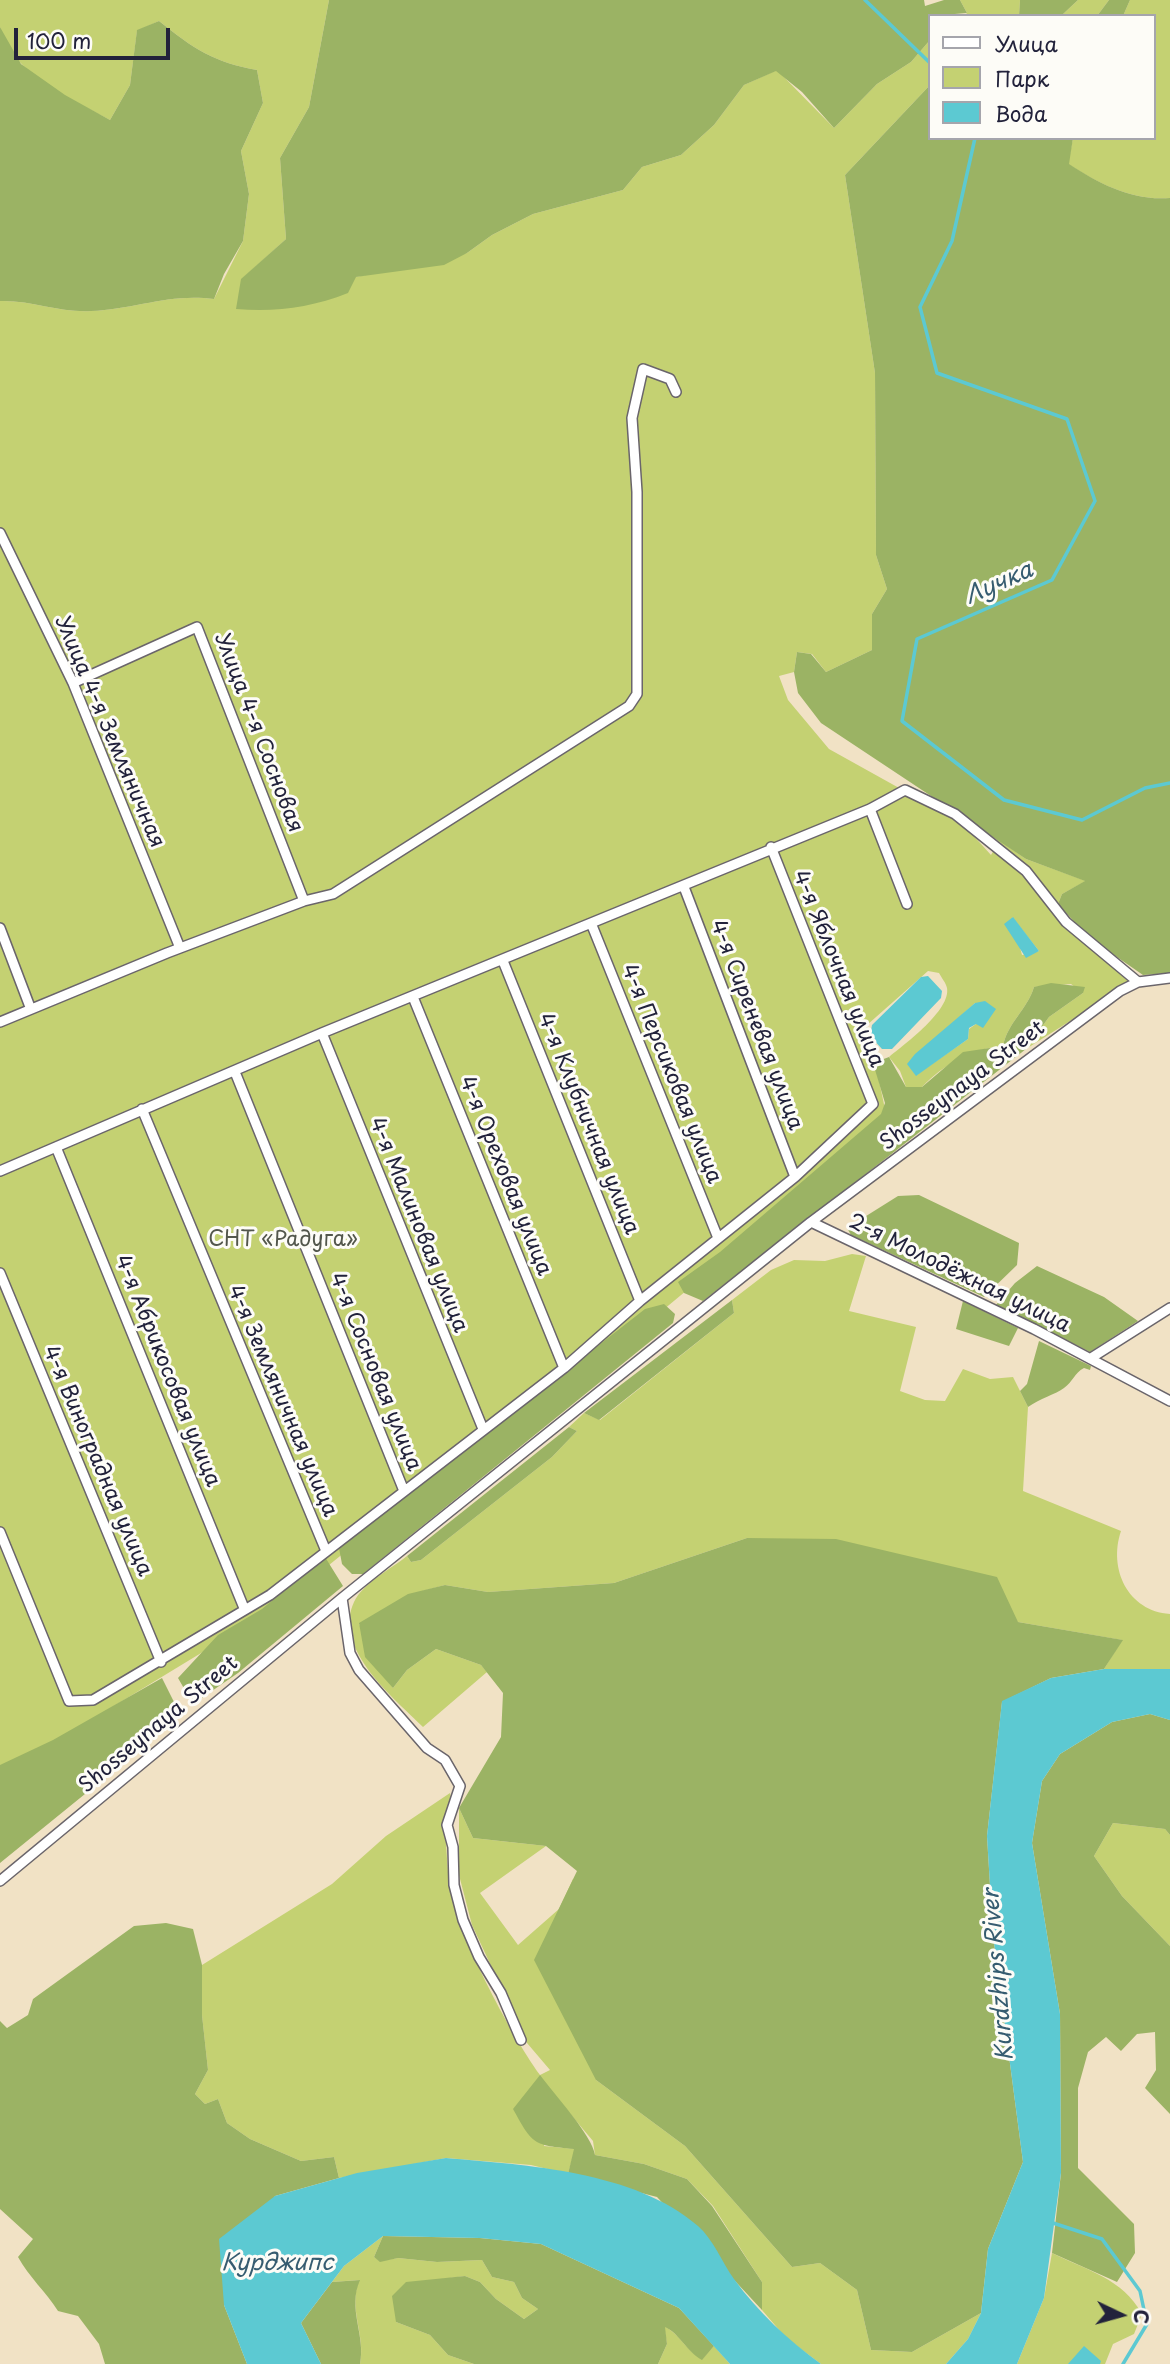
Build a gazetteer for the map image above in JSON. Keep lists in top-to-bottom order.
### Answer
{
  "streets": {
    "street": [
      "Улица 4-я Земляничная",
      "Улица 4-я Сосновая",
      "4-я Яблочная улица",
      "4-я Сиреневая улица",
      "4-я Персиковая улица",
      "Shosseynaya Street",
      "4-я Клубничная улица",
      "4-я Ореховая улица",
      "4-я Малиновая улица",
      "2-я Молодёжная улица",
      "4-я Абрикосовая улица",
      "4-я Сосновая улица",
      "4-я Земляничная улица",
      "4-я Виноградная улица"
    ]
  },
  "crossings": [
    ["Улица 4-я Земляничная", "Улица 4-я Сосновая"],
    ["4-я Яблочная улица", "4-я Сиреневая улица"],
    ["Shosseynaya Street", "2-я Молодёжная улица"]
  ],
  "water": ["Лучка", "Kurdzhips River", "Курджипс"],
  "parks": ["СНТ «Радуга»"],
  "legend": ["Улица", "Парк", "Вода"],
  "scale_bar": "100 m",
  "north": "right"
}
